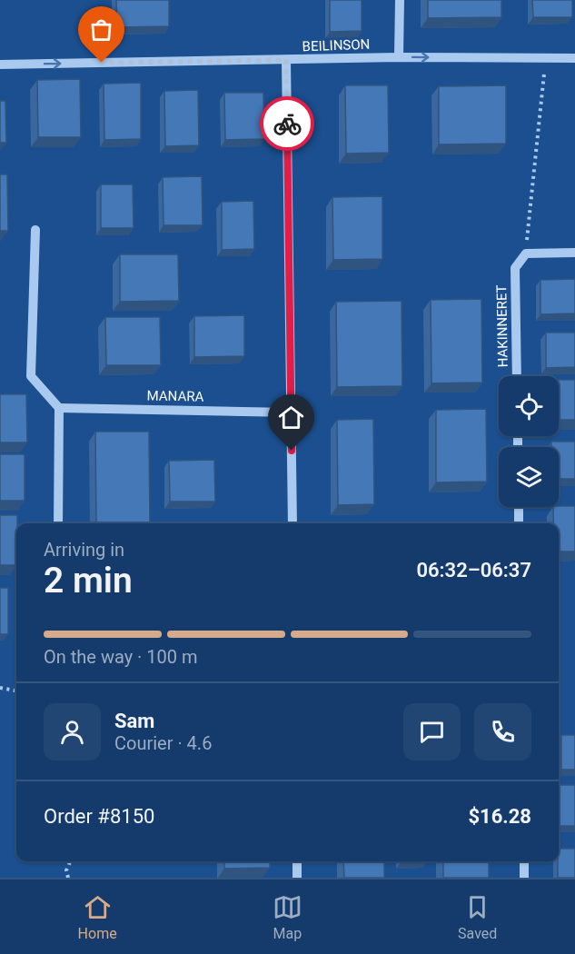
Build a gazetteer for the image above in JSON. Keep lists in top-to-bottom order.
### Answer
{
  "streets": {
    "street": ["BEILINSON", "HAKINNERET", "MANARA"]
  },
  "one_way": ["BEILINSON"],
  "page": {
    "heading": ["2 min", "Arriving in", "06:32–06:37"],
    "panel": [
      "Sam",
      "Courier · 4.6",
      "Order #8150",
      "$16.28"
    ],
    "bar": "On the way · 100 m",
    "tabs": ["Home", "Map", "Saved"]
  }
}
